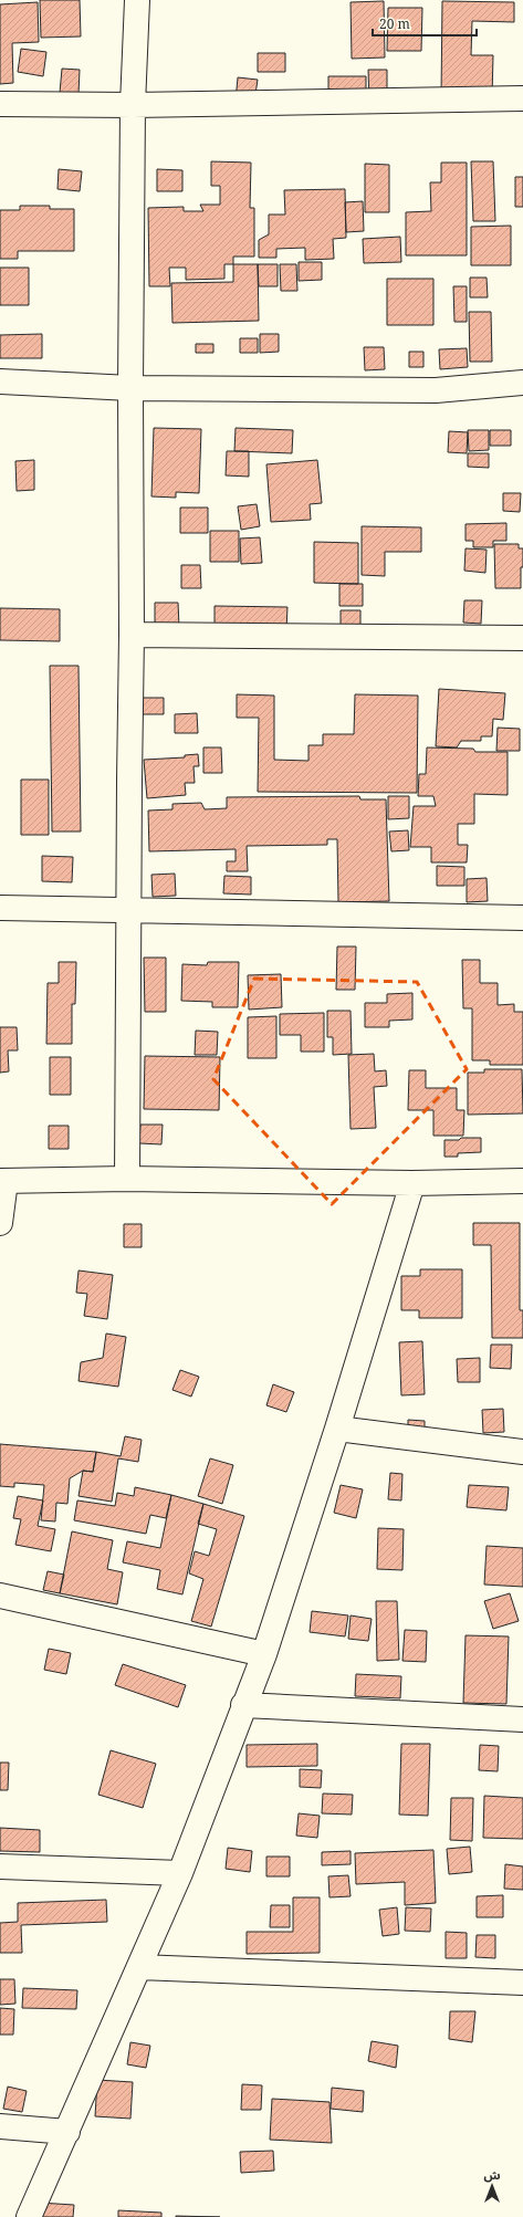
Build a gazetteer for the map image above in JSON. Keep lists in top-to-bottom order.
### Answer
{
  "scale_bar": "20 m",
  "north": "top"
}
